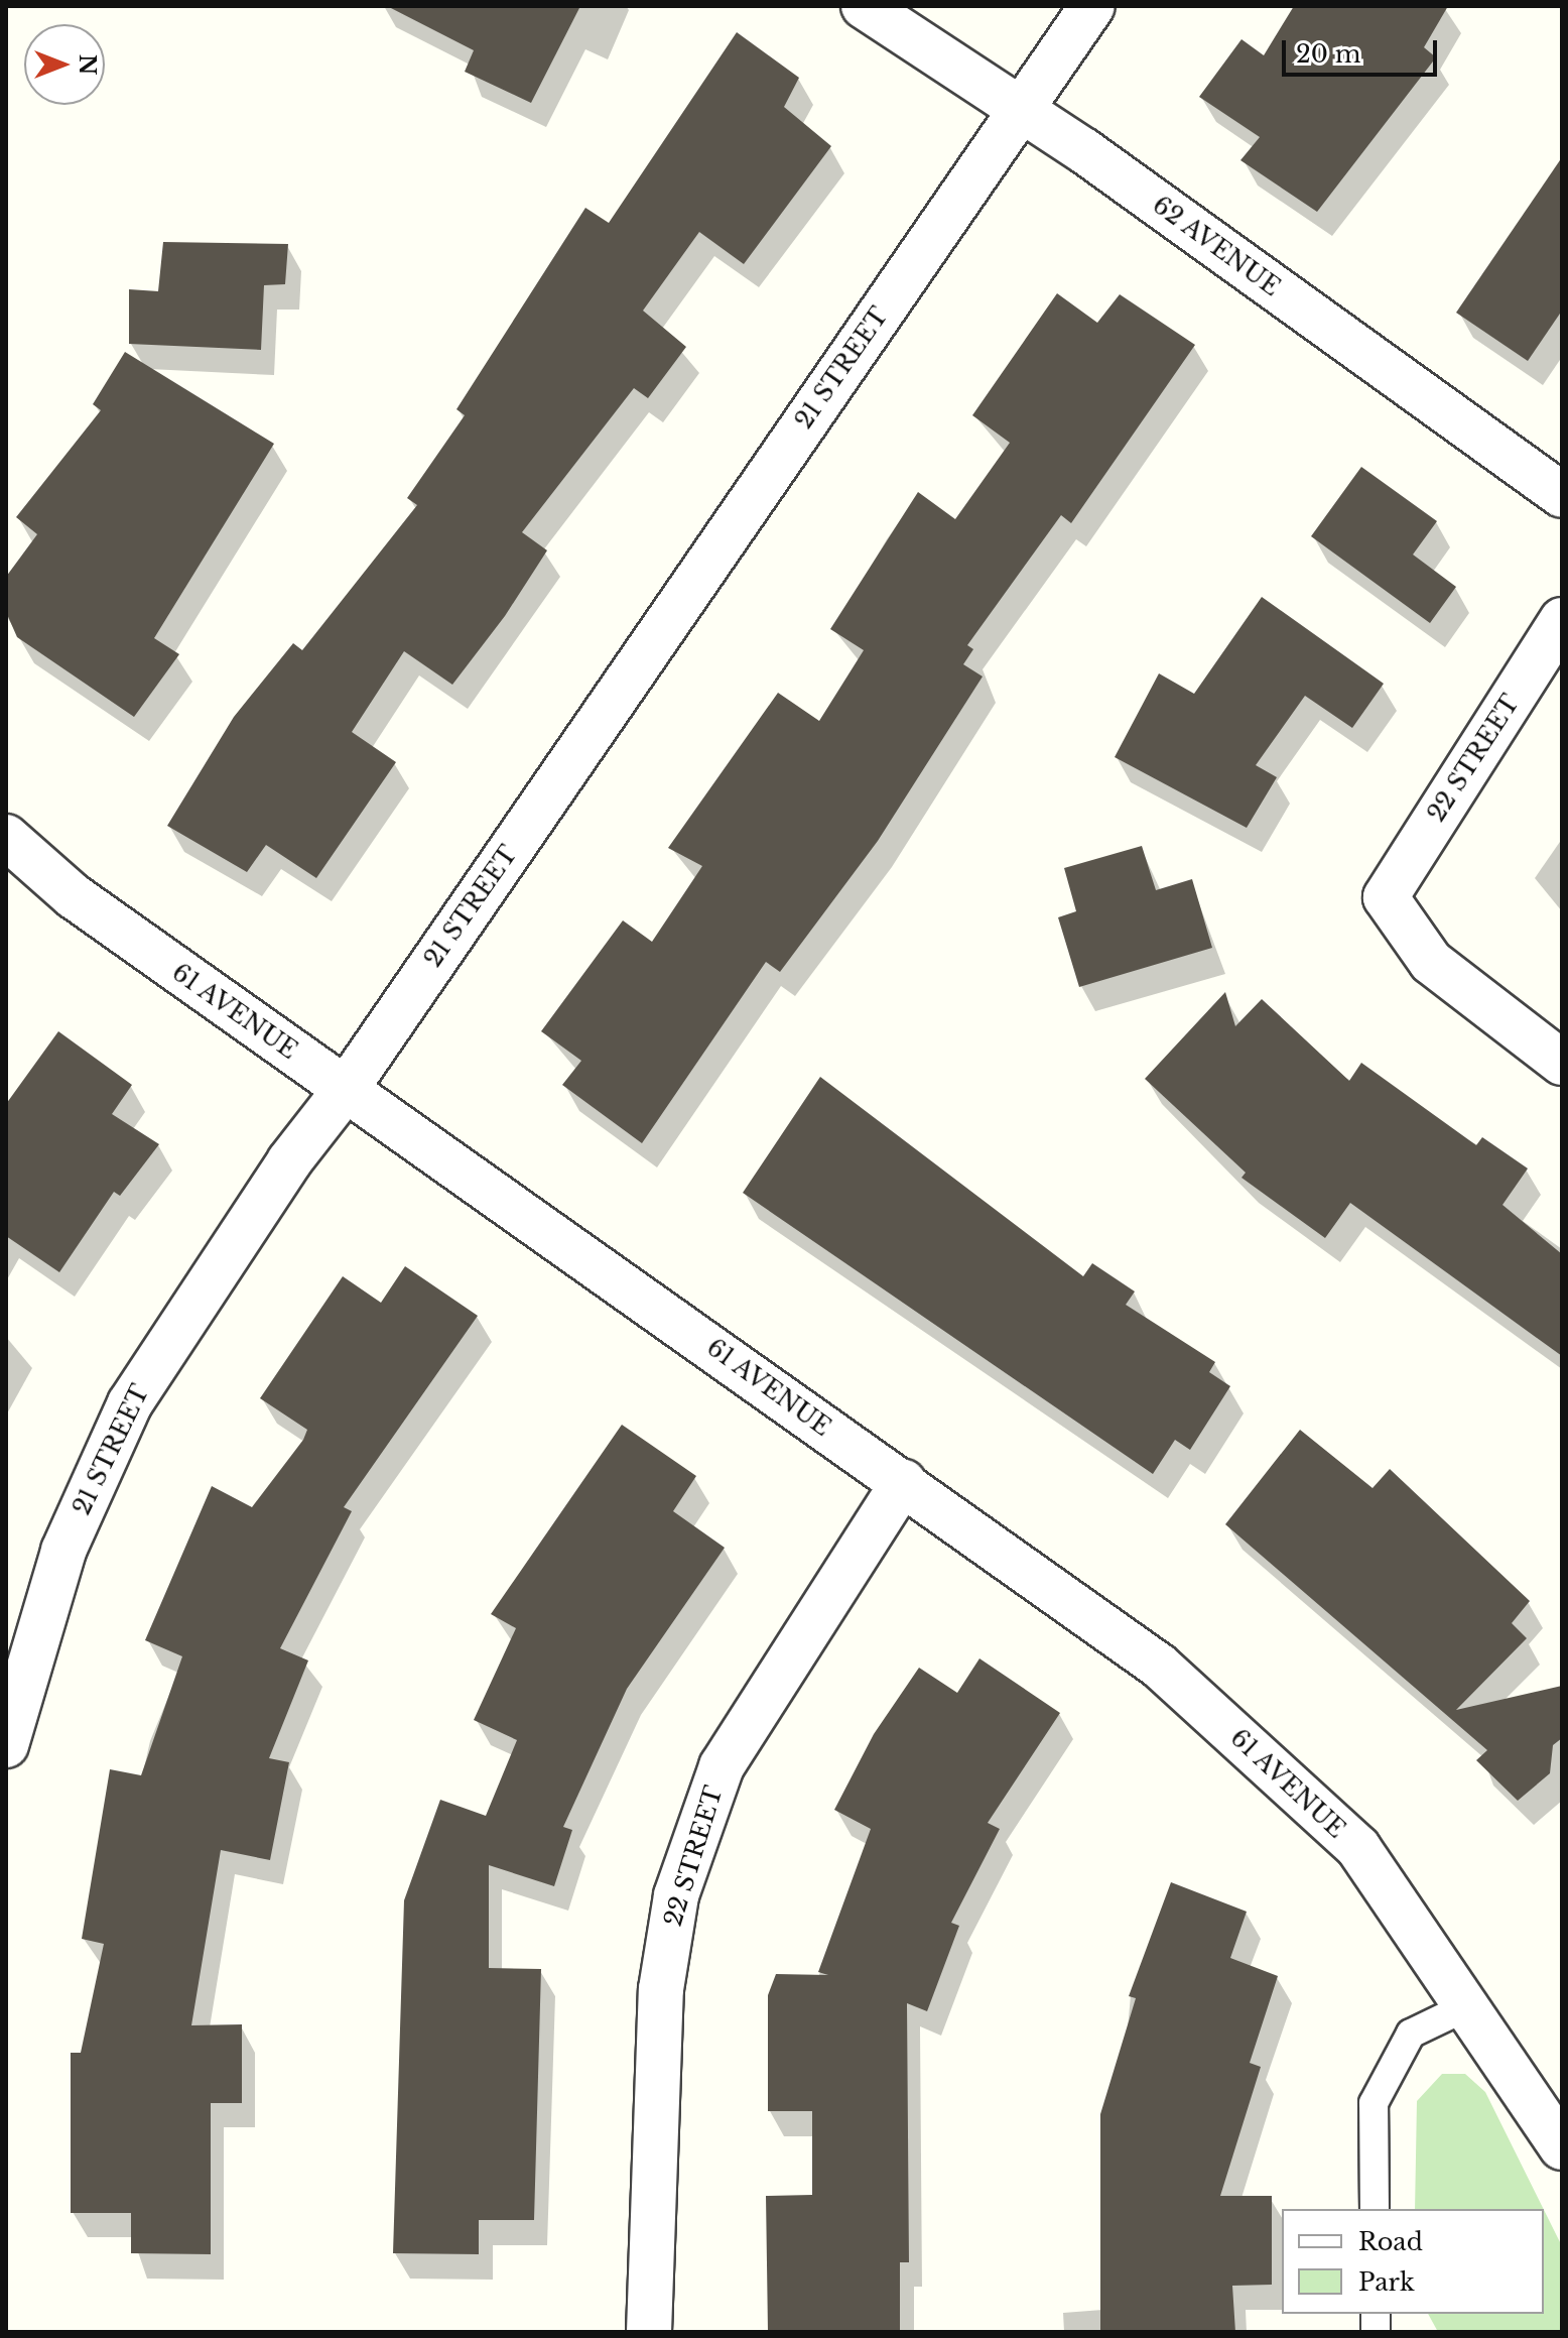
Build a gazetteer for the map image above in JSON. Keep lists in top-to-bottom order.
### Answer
{
  "streets": {
    "street": [
      "62 AVENUE",
      "21 STREET",
      "22 STREET",
      "61 AVENUE"
    ]
  },
  "crossings": [
    ["62 AVENUE", "21 STREET"],
    ["21 STREET", "61 AVENUE"],
    ["22 STREET", "61 AVENUE"]
  ],
  "legend": ["Road", "Park"],
  "scale_bar": "20 m",
  "north": "right"
}
